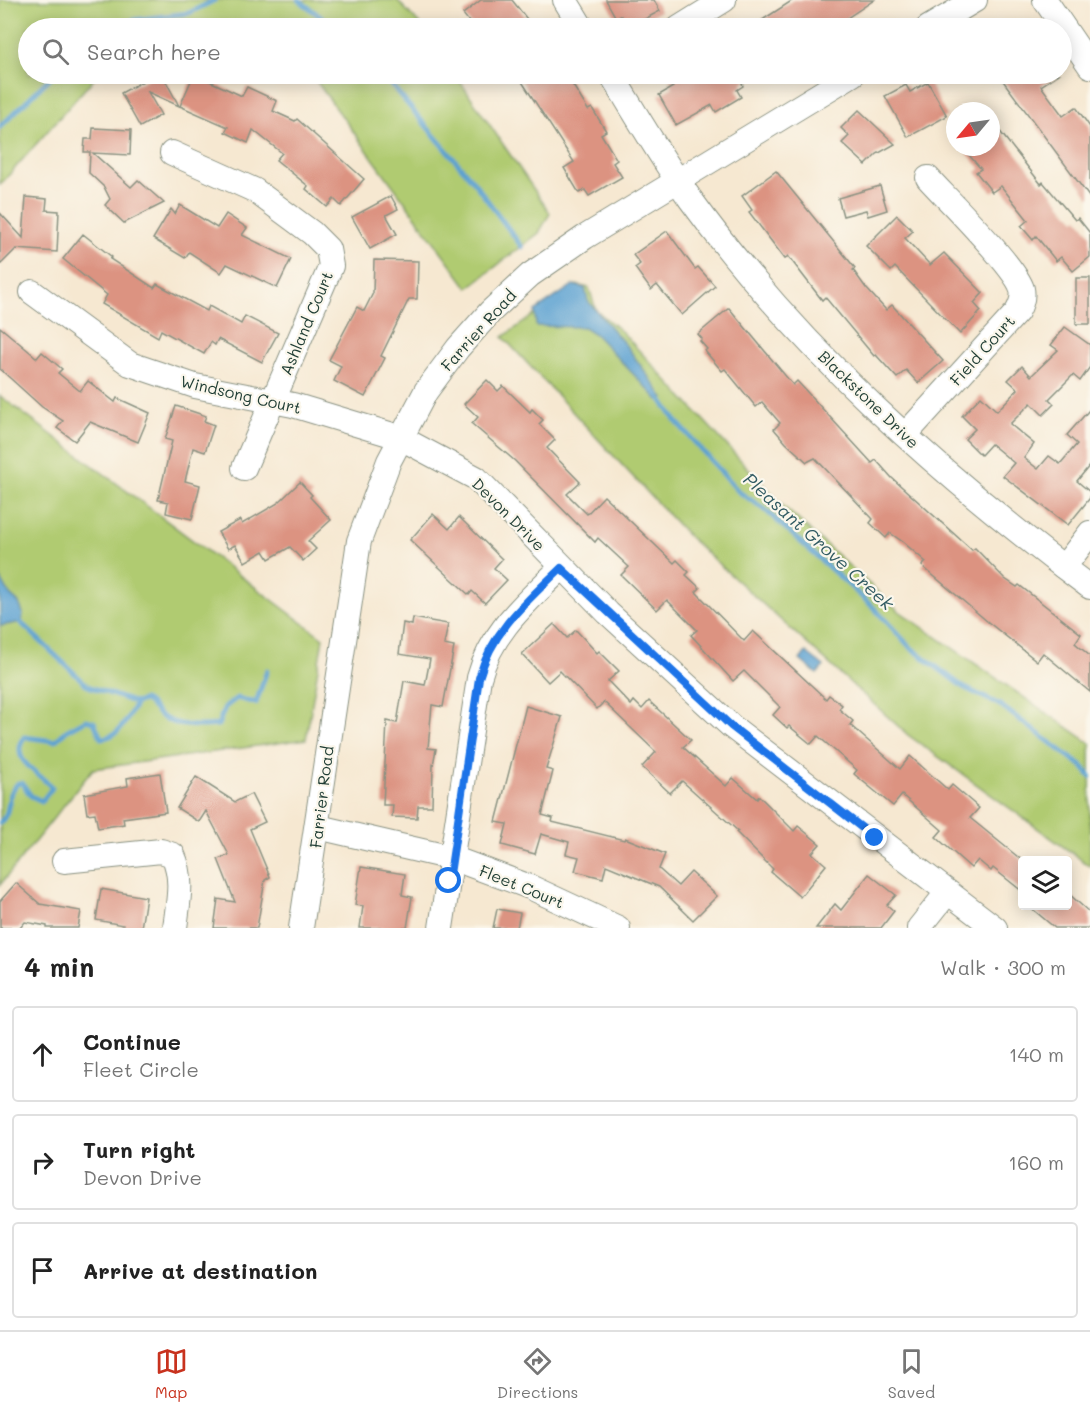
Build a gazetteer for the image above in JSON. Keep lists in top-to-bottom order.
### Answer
{
  "streets": {
    "street": [
      "Ashland Court",
      "Farrier Road",
      "Field Court",
      "Windsong Court",
      "Blackstone Drive",
      "Devon Drive",
      "Fleet Court"
    ]
  },
  "crossings": [
    ["Ashland Court", "Windsong Court"],
    ["Farrier Road", "Windsong Court"],
    ["Farrier Road", "Blackstone Drive"],
    ["Farrier Road", "Devon Drive"],
    ["Farrier Road", "Fleet Court"],
    ["Field Court", "Blackstone Drive"],
    ["Windsong Court", "Devon Drive"]
  ],
  "water": ["Pleasant Grove Creek"],
  "north": "bottom left",
  "page": {
    "search": "Search here",
    "heading": ["4 min", "Walk · 300 m"],
    "list": [
      ["Continue", "Fleet Circle", "140 m"],
      ["Turn right", "Devon Drive", "160 m"],
      "Arrive at destination"
    ],
    "nav": ["Map", "Directions", "Saved"]
  }
}
